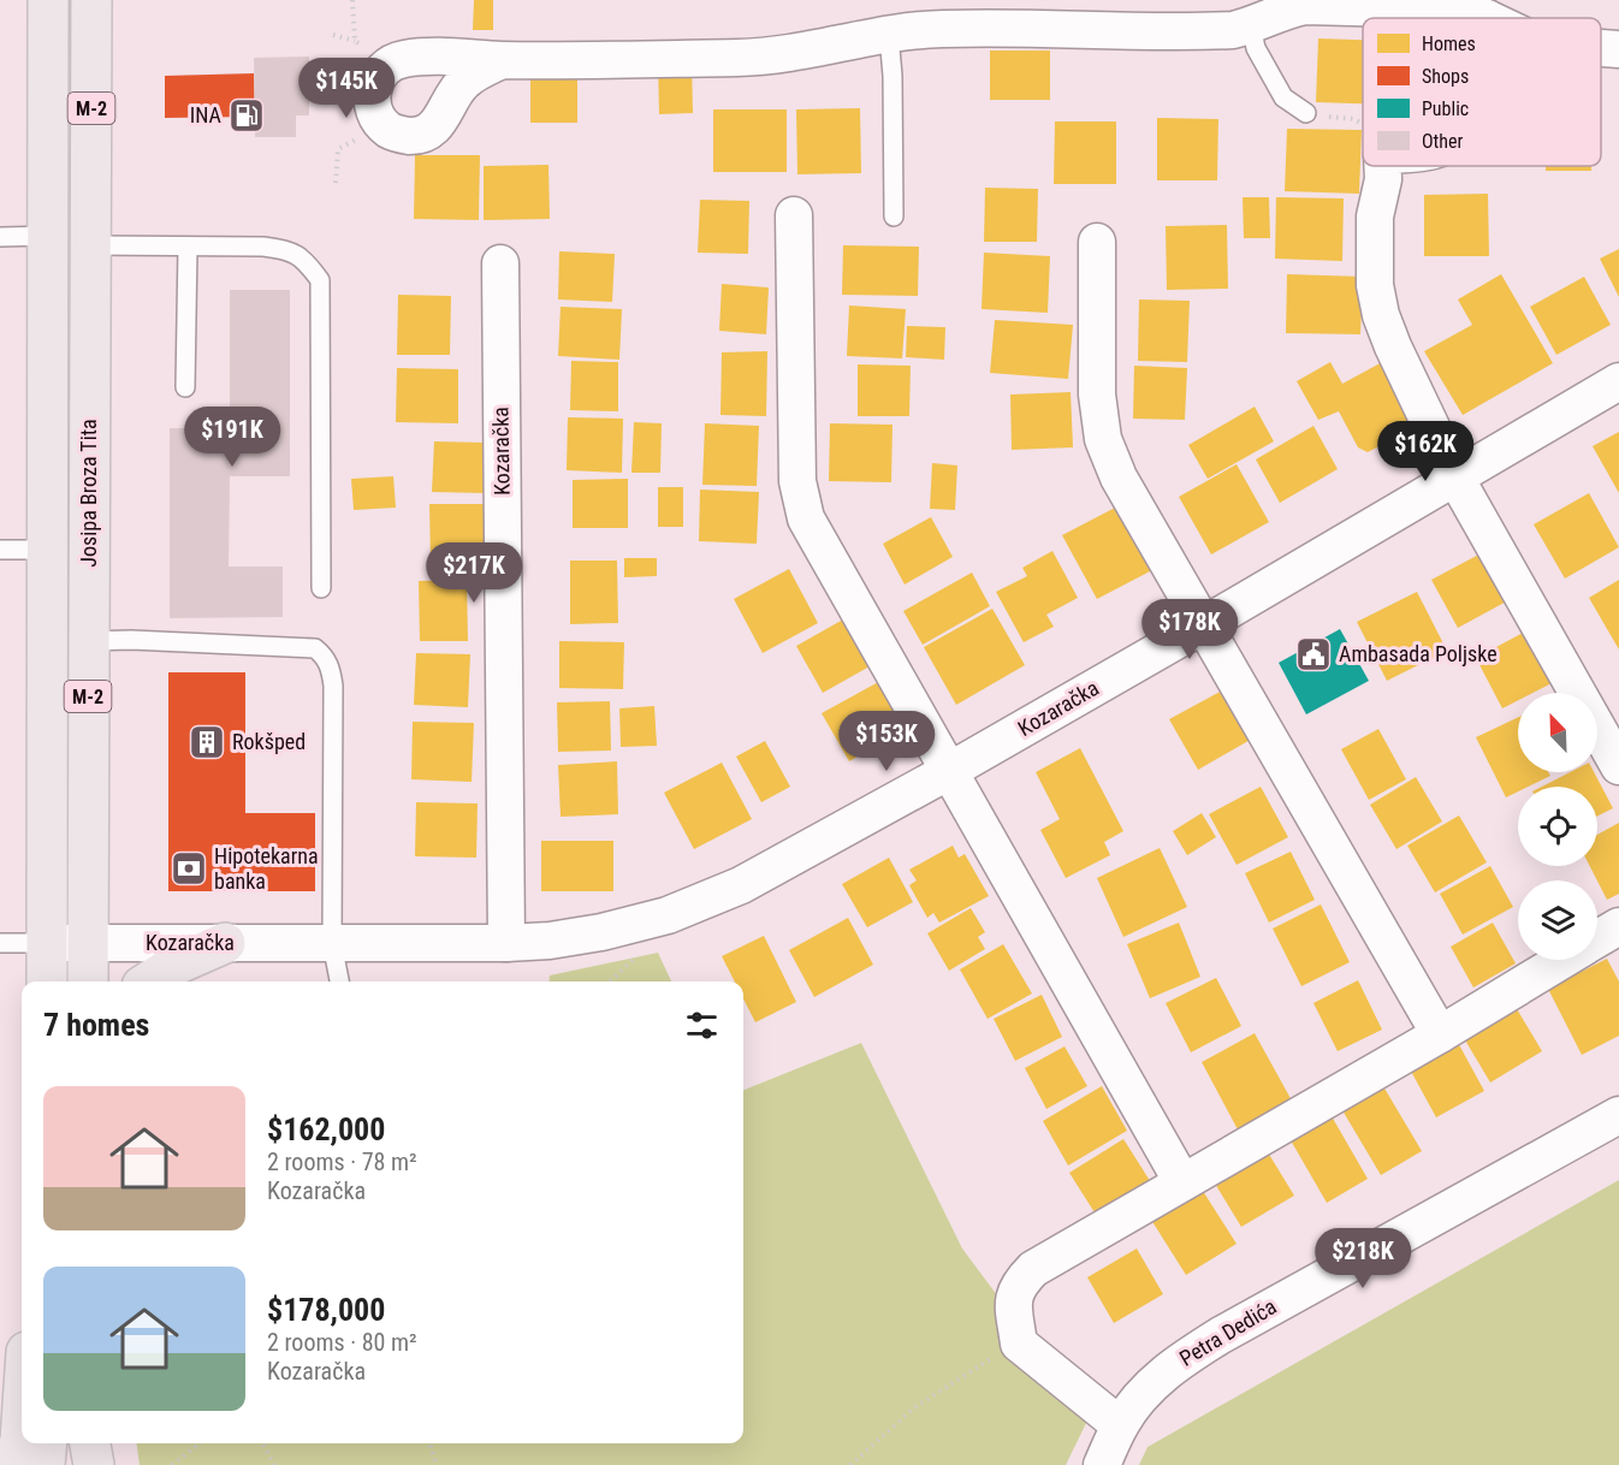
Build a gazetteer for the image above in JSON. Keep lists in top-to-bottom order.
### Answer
{
  "streets": {
    "main road": ["M-2", "Josipa Broza Tita"],
    "street": ["Kozaračka", "Petra Dedića"]
  },
  "crossings": [
    ["Kozaračka", "Josipa Broza Tita"]
  ],
  "places": {
    "fuel station": ["INA"],
    "public building": ["Ambasada Poljske"],
    "building": ["Rokšped"],
    "bank": ["Hipotekarna banka"]
  },
  "legend": [
    "Homes",
    "Shops",
    "Public",
    "Other"
  ],
  "north": "top left",
  "page": {
    "price": [
      "$145K",
      "$191K",
      "$162K",
      "$217K",
      "$178K",
      "$153K",
      "$218K"
    ],
    "heading": "7 homes",
    "list": [
      {
        "name": "$162,000",
        "note": "2 rooms · 78 m² · Kozaračka"
      },
      {
        "name": "$178,000",
        "note": "2 rooms · 80 m² · Kozaračka"
      }
    ]
  }
}
